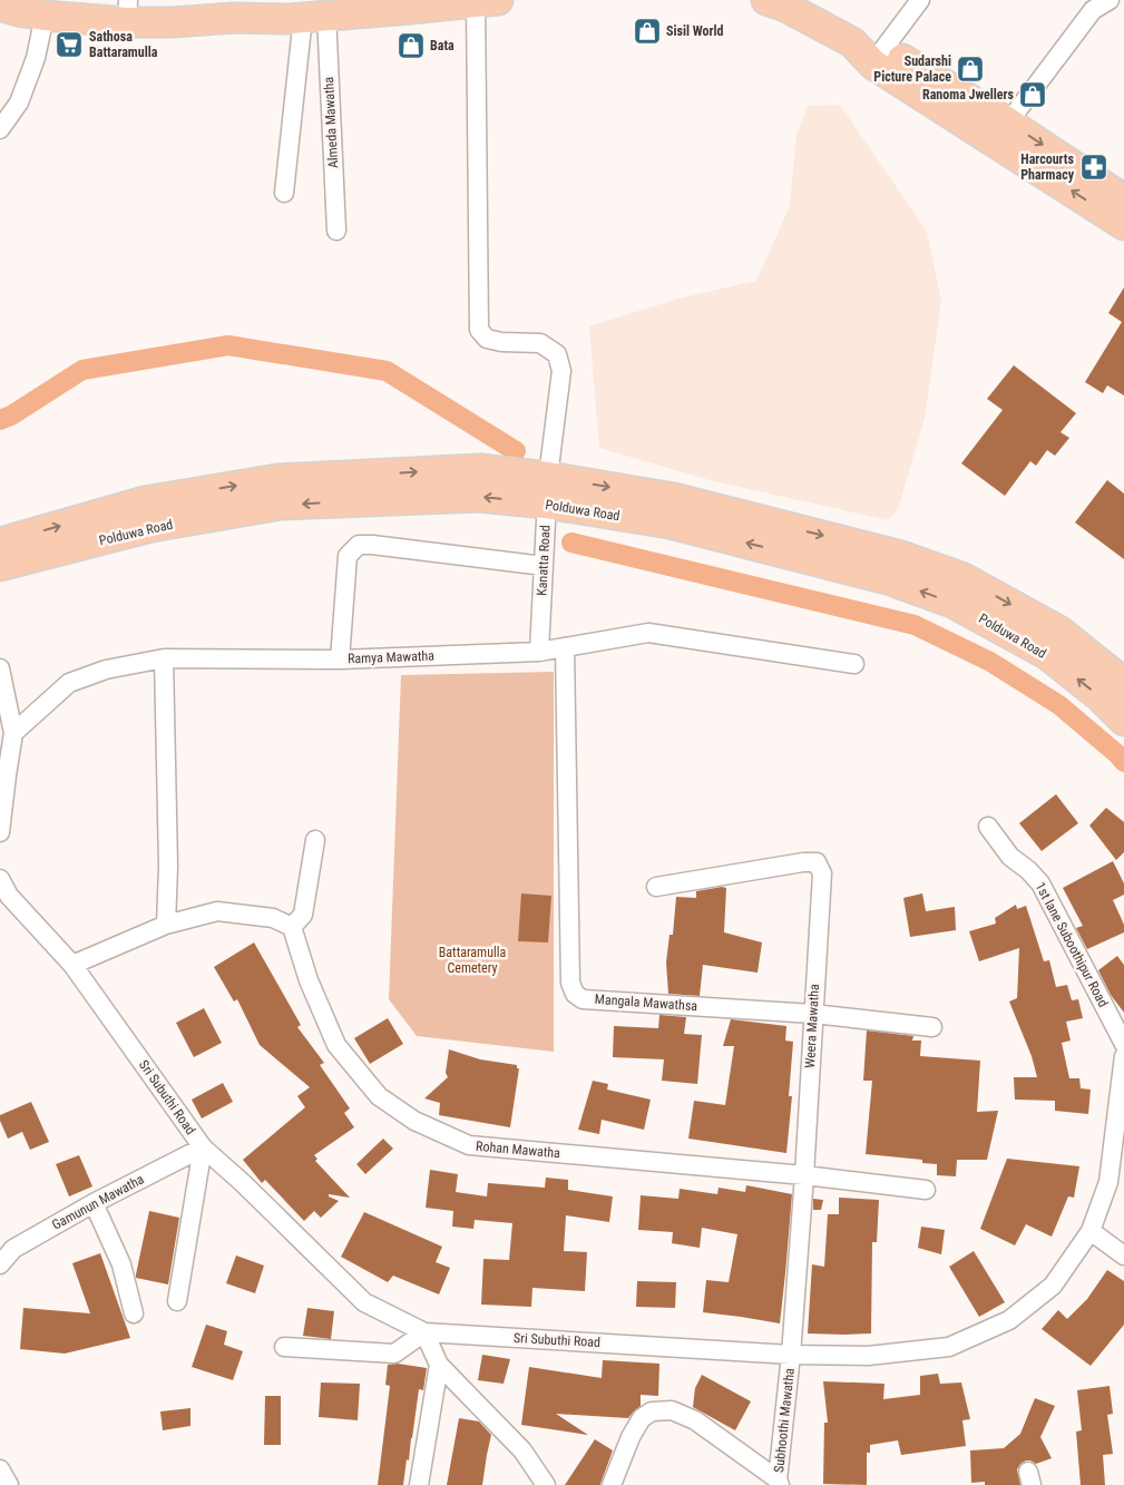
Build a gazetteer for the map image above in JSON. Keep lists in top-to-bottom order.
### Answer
{
  "streets": {
    "main road": ["Polduwa Road"],
    "street": [
      "Almeda Mawatha",
      "Kanatta Road",
      "Ramya Mawatha",
      "1st lane Suboothipur Road",
      "Mangala Mawathsa",
      "Weera Mawatha",
      "Sri Subuthi Road",
      "Rohan Mawatha",
      "Gamunun Mawatha",
      "Subhoothi Mawatha"
    ]
  },
  "crossings": [
    ["Polduwa Road", "Kanatta Road"],
    ["Kanatta Road", "Ramya Mawatha"],
    ["Ramya Mawatha", "Mangala Mawathsa"],
    ["Mangala Mawathsa", "Weera Mawatha"],
    ["Weera Mawatha", "Sri Subuthi Road"],
    ["Weera Mawatha", "Rohan Mawatha"],
    ["Weera Mawatha", "Subhoothi Mawatha"],
    ["Sri Subuthi Road", "Gamunun Mawatha"],
    ["Sri Subuthi Road", "Subhoothi Mawatha"]
  ],
  "parks": ["Battaramulla Cemetery"],
  "places": {
    "shop": [
      "Sisil World",
      "Bata",
      "Sudarshi Picture Palace",
      "Ranoma Jwellers"
    ],
    "supermarket": ["Sathosa Battaramulla"],
    "pharmacy": ["Harcourts Pharmacy"]
  }
}
